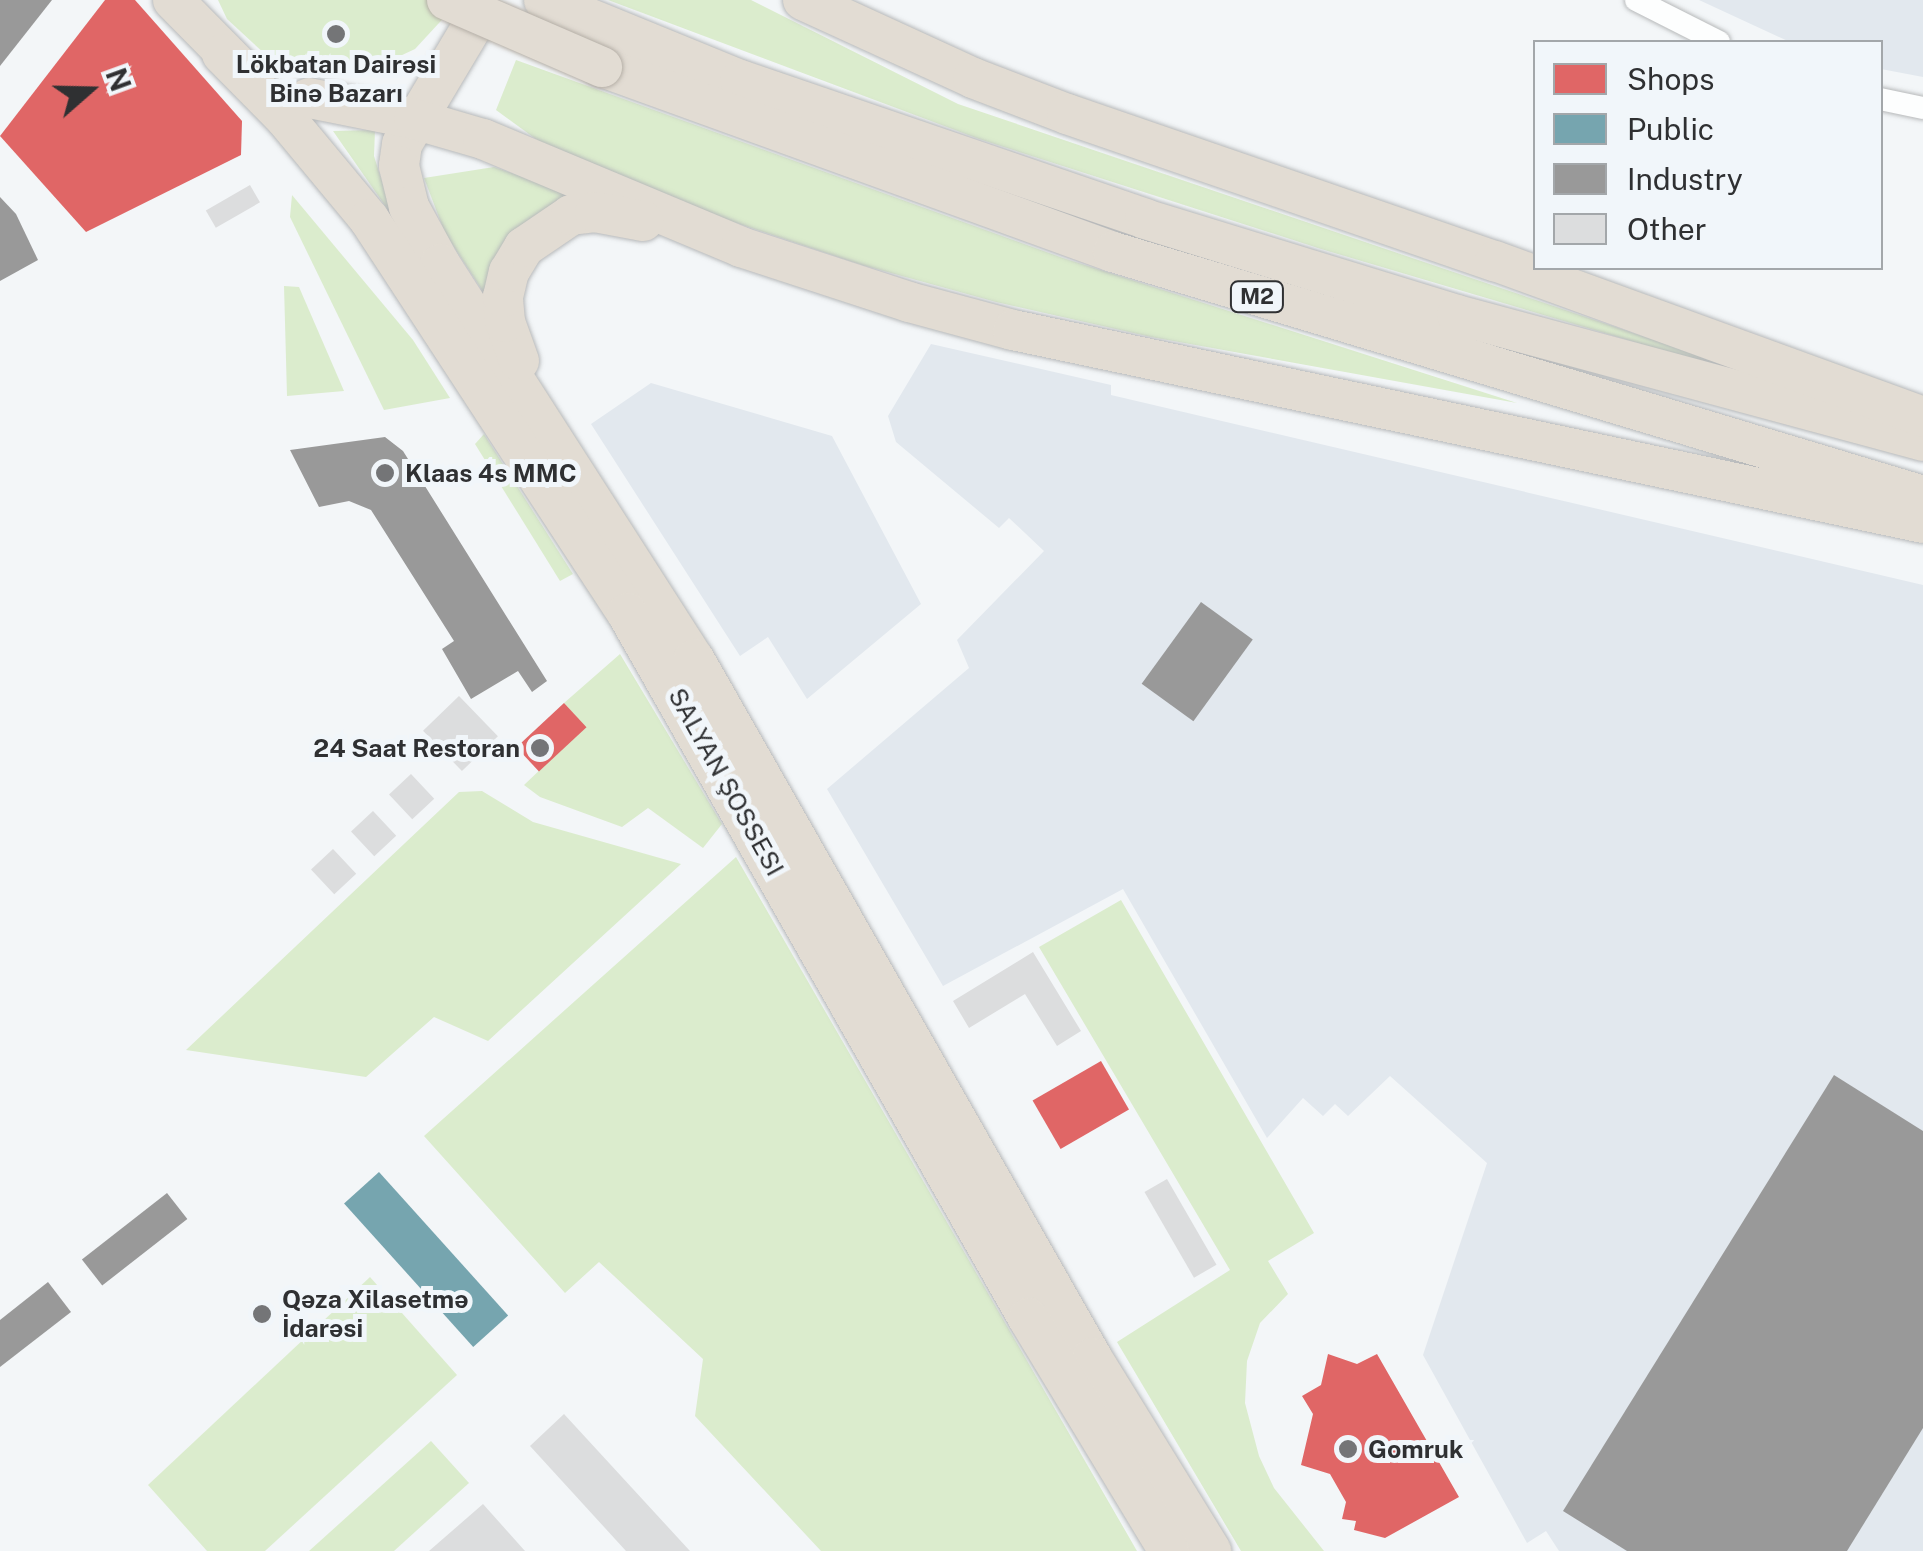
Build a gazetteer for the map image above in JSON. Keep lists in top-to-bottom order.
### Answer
{
  "streets": {
    "highway": ["M2", "SALYAN ŞOSSESI"]
  },
  "places": [
    "Lökbatan Dairəsi Binə Bazarı",
    "Klaas 4s MMC",
    "24 Saat Restoran",
    "Qəza Xilasetmə İdarəsi",
    "Gomruk"
  ],
  "legend": [
    "Shops",
    "Public",
    "Industry",
    "Other"
  ],
  "north": "right"
}
